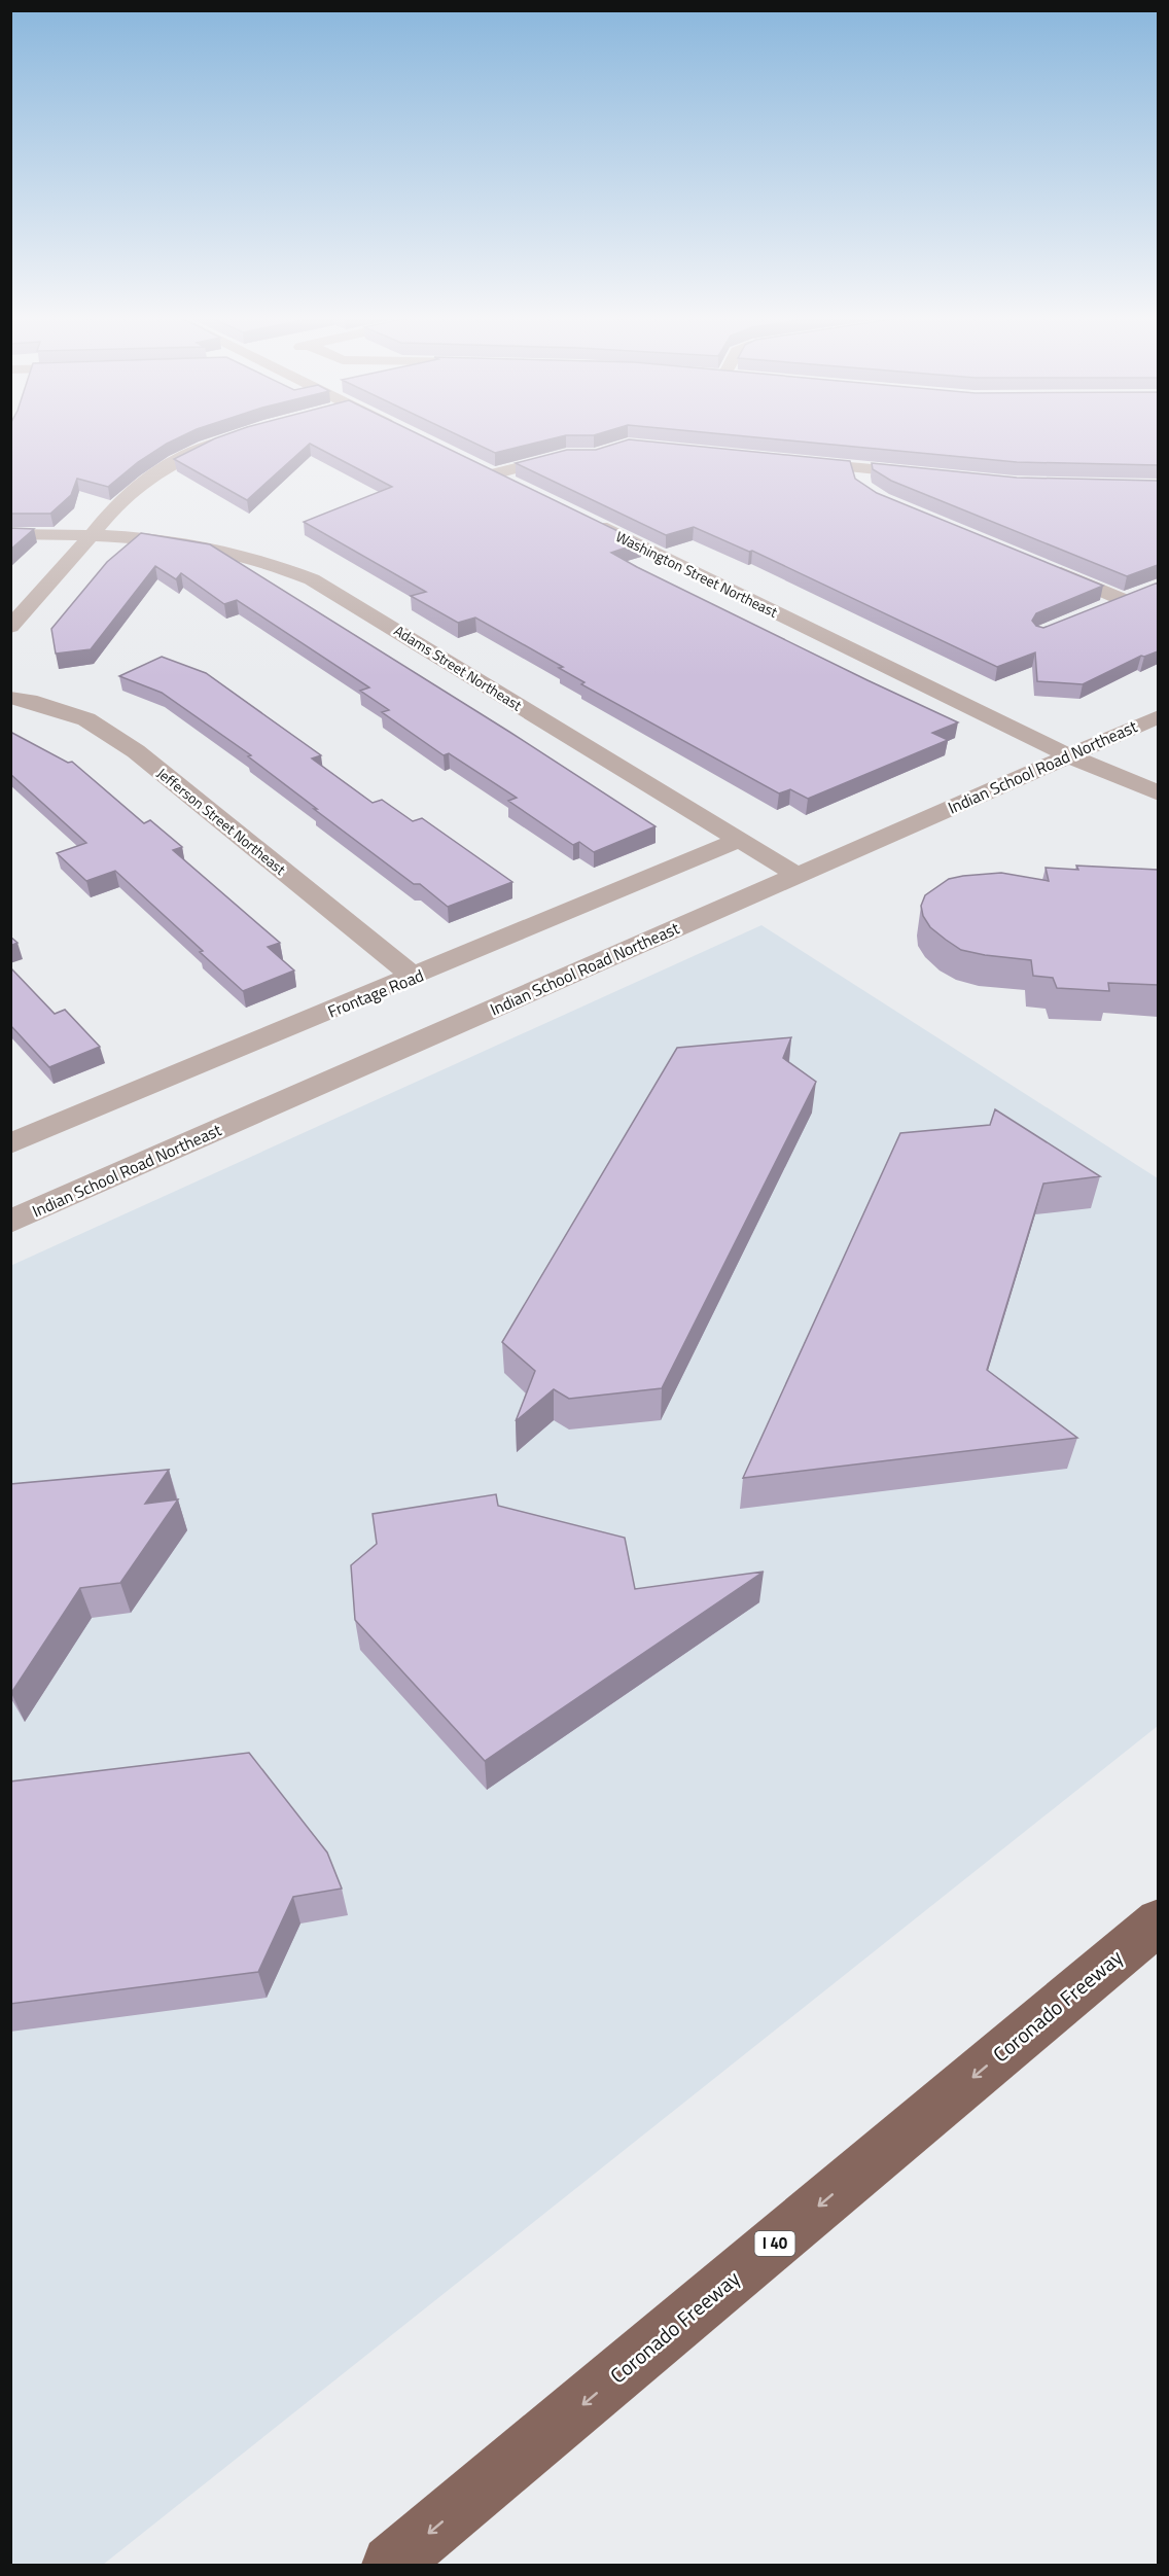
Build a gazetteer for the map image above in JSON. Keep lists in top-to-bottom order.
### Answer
{
  "streets": {
    "highway": ["Coronado Freeway", "I 40"],
    "street": [
      "Washington Street Northeast",
      "Adams Street Northeast",
      "Indian School Road Northeast",
      "Jefferson Street Northeast",
      "Frontage Road"
    ]
  },
  "crossings": [
    ["Washington Street Northeast", "Indian School Road Northeast"],
    ["Adams Street Northeast", "Indian School Road Northeast"],
    ["Adams Street Northeast", "Frontage Road"],
    ["Jefferson Street Northeast", "Frontage Road"]
  ],
  "one_way": ["Coronado Freeway"]
}
